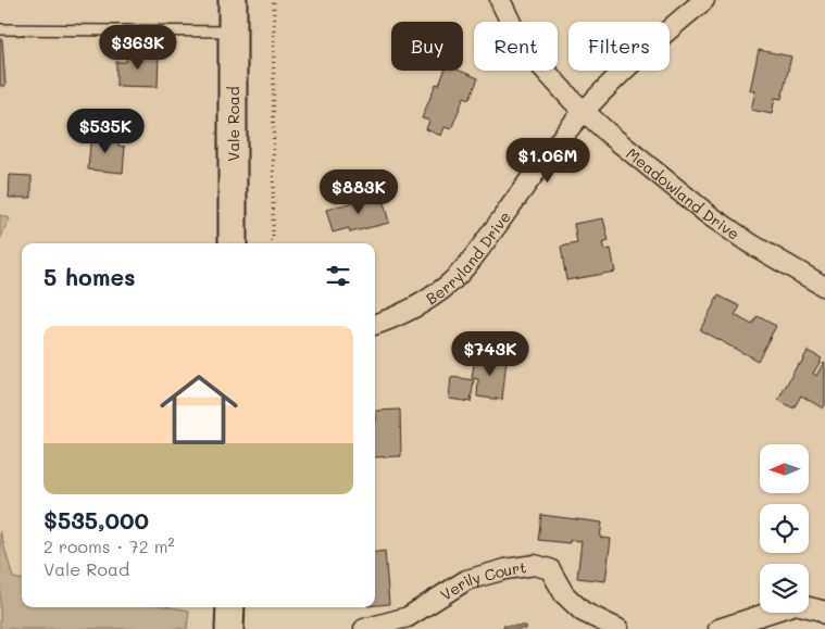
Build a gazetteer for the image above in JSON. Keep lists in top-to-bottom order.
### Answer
{
  "streets": {
    "main road": ["Vale Road"],
    "street": ["Meadowland Drive", "Berryland Drive", "Verily Court"]
  },
  "crossings": [
    ["Meadowland Drive", "Berryland Drive"]
  ],
  "north": "left",
  "page": {
    "chip": ["Buy", "Rent", "Filters"],
    "price": [
      "$363K",
      "$535K",
      "$1.06M",
      "$883K",
      "$743K"
    ],
    "heading": "5 homes",
    "list": [
      {
        "name": "$535,000",
        "note": "2 rooms · 72 m² · Vale Road"
      }
    ]
  }
}
